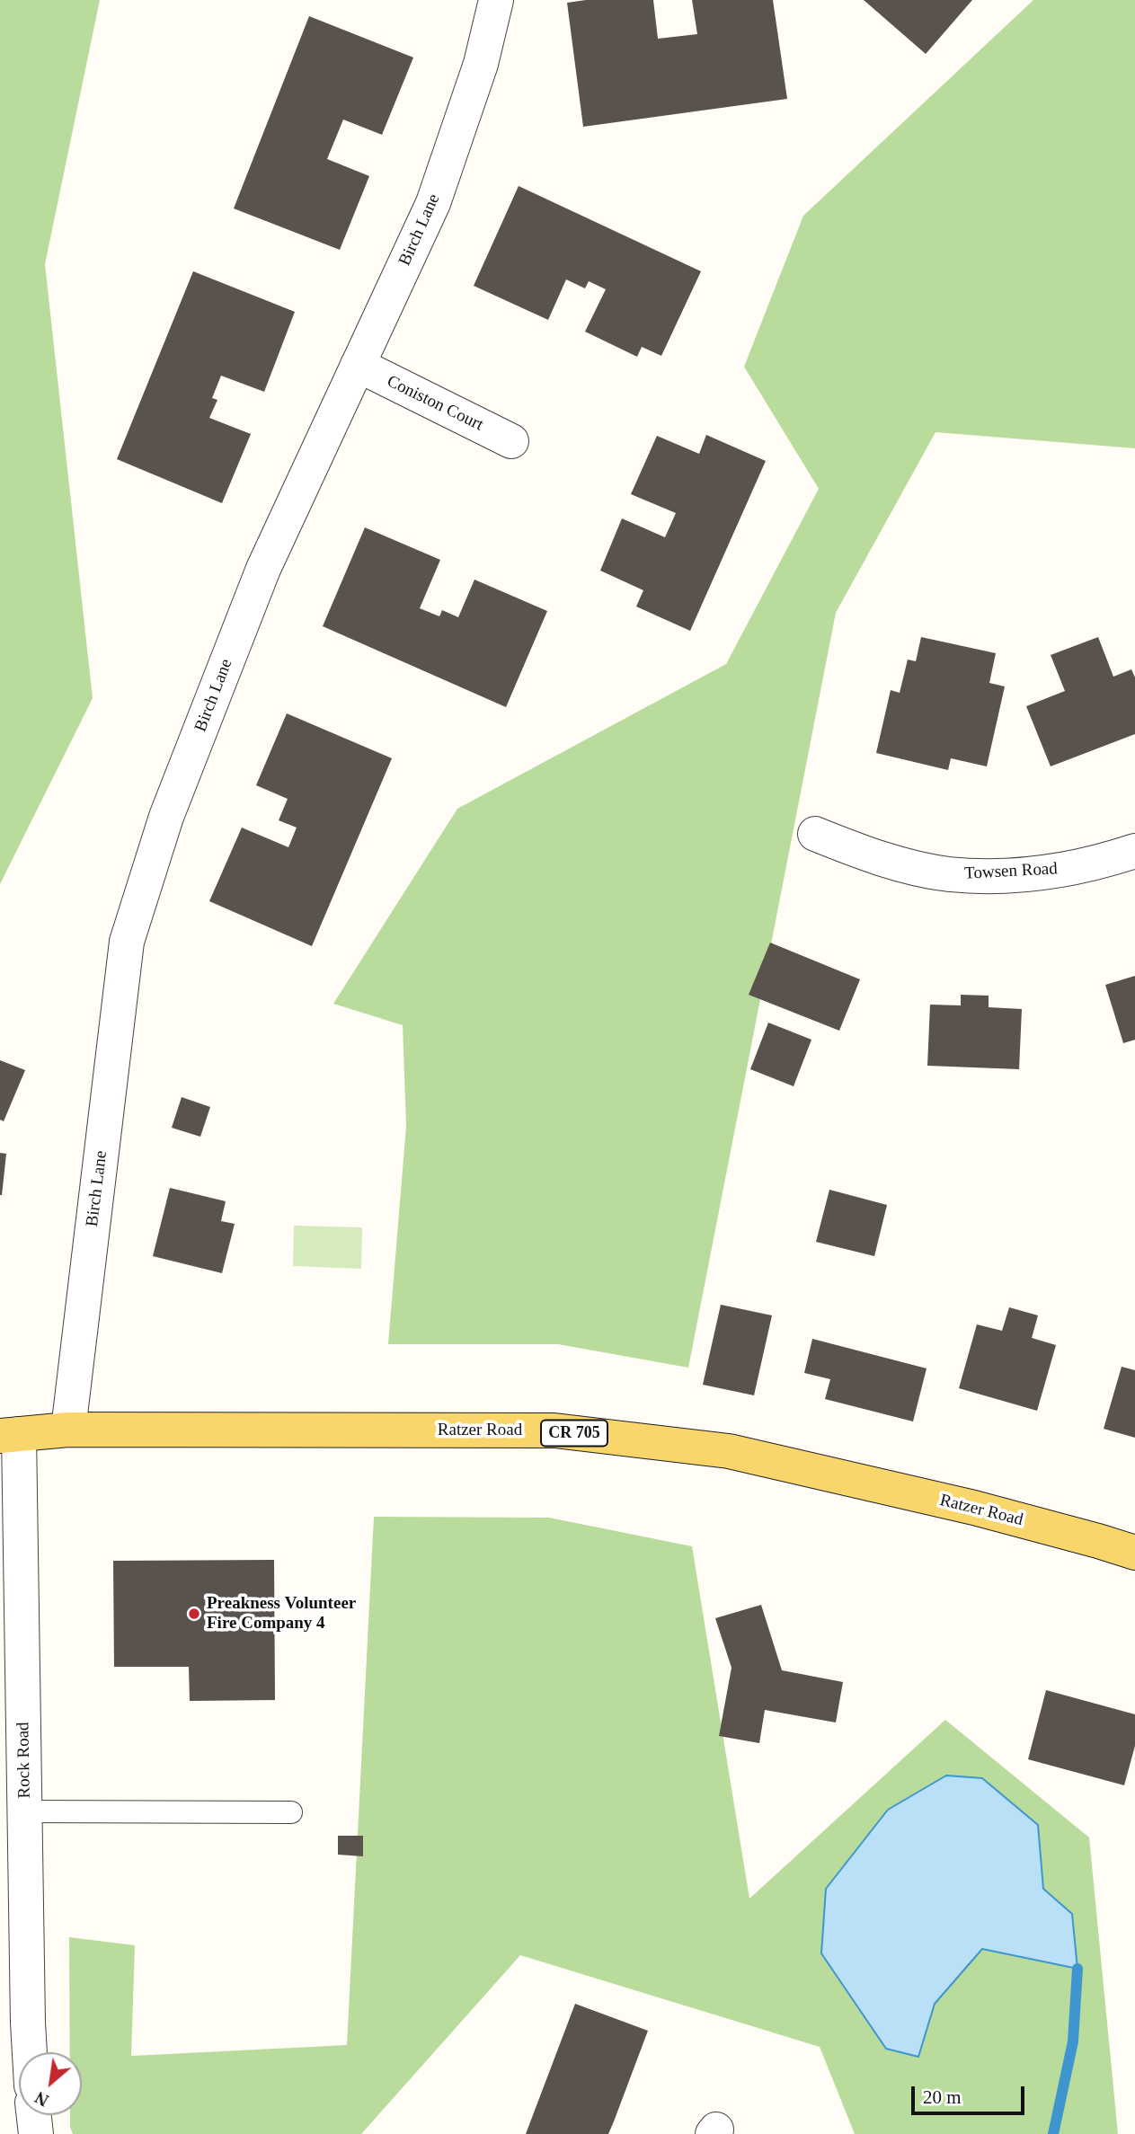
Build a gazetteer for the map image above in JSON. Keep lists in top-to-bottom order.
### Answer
{
  "streets": {
    "main road": ["Ratzer Road", "CR 705"],
    "street": [
      "Birch Lane",
      "Coniston Court",
      "Towsen Road",
      "Rock Road"
    ]
  },
  "crossings": [
    ["Birch Lane", "Coniston Court"],
    ["Birch Lane", "Ratzer Road"],
    ["Ratzer Road", "Rock Road"]
  ],
  "places": ["Preakness Volunteer Fire Company 4"],
  "scale_bar": "20 m",
  "north": "bottom left"
}
